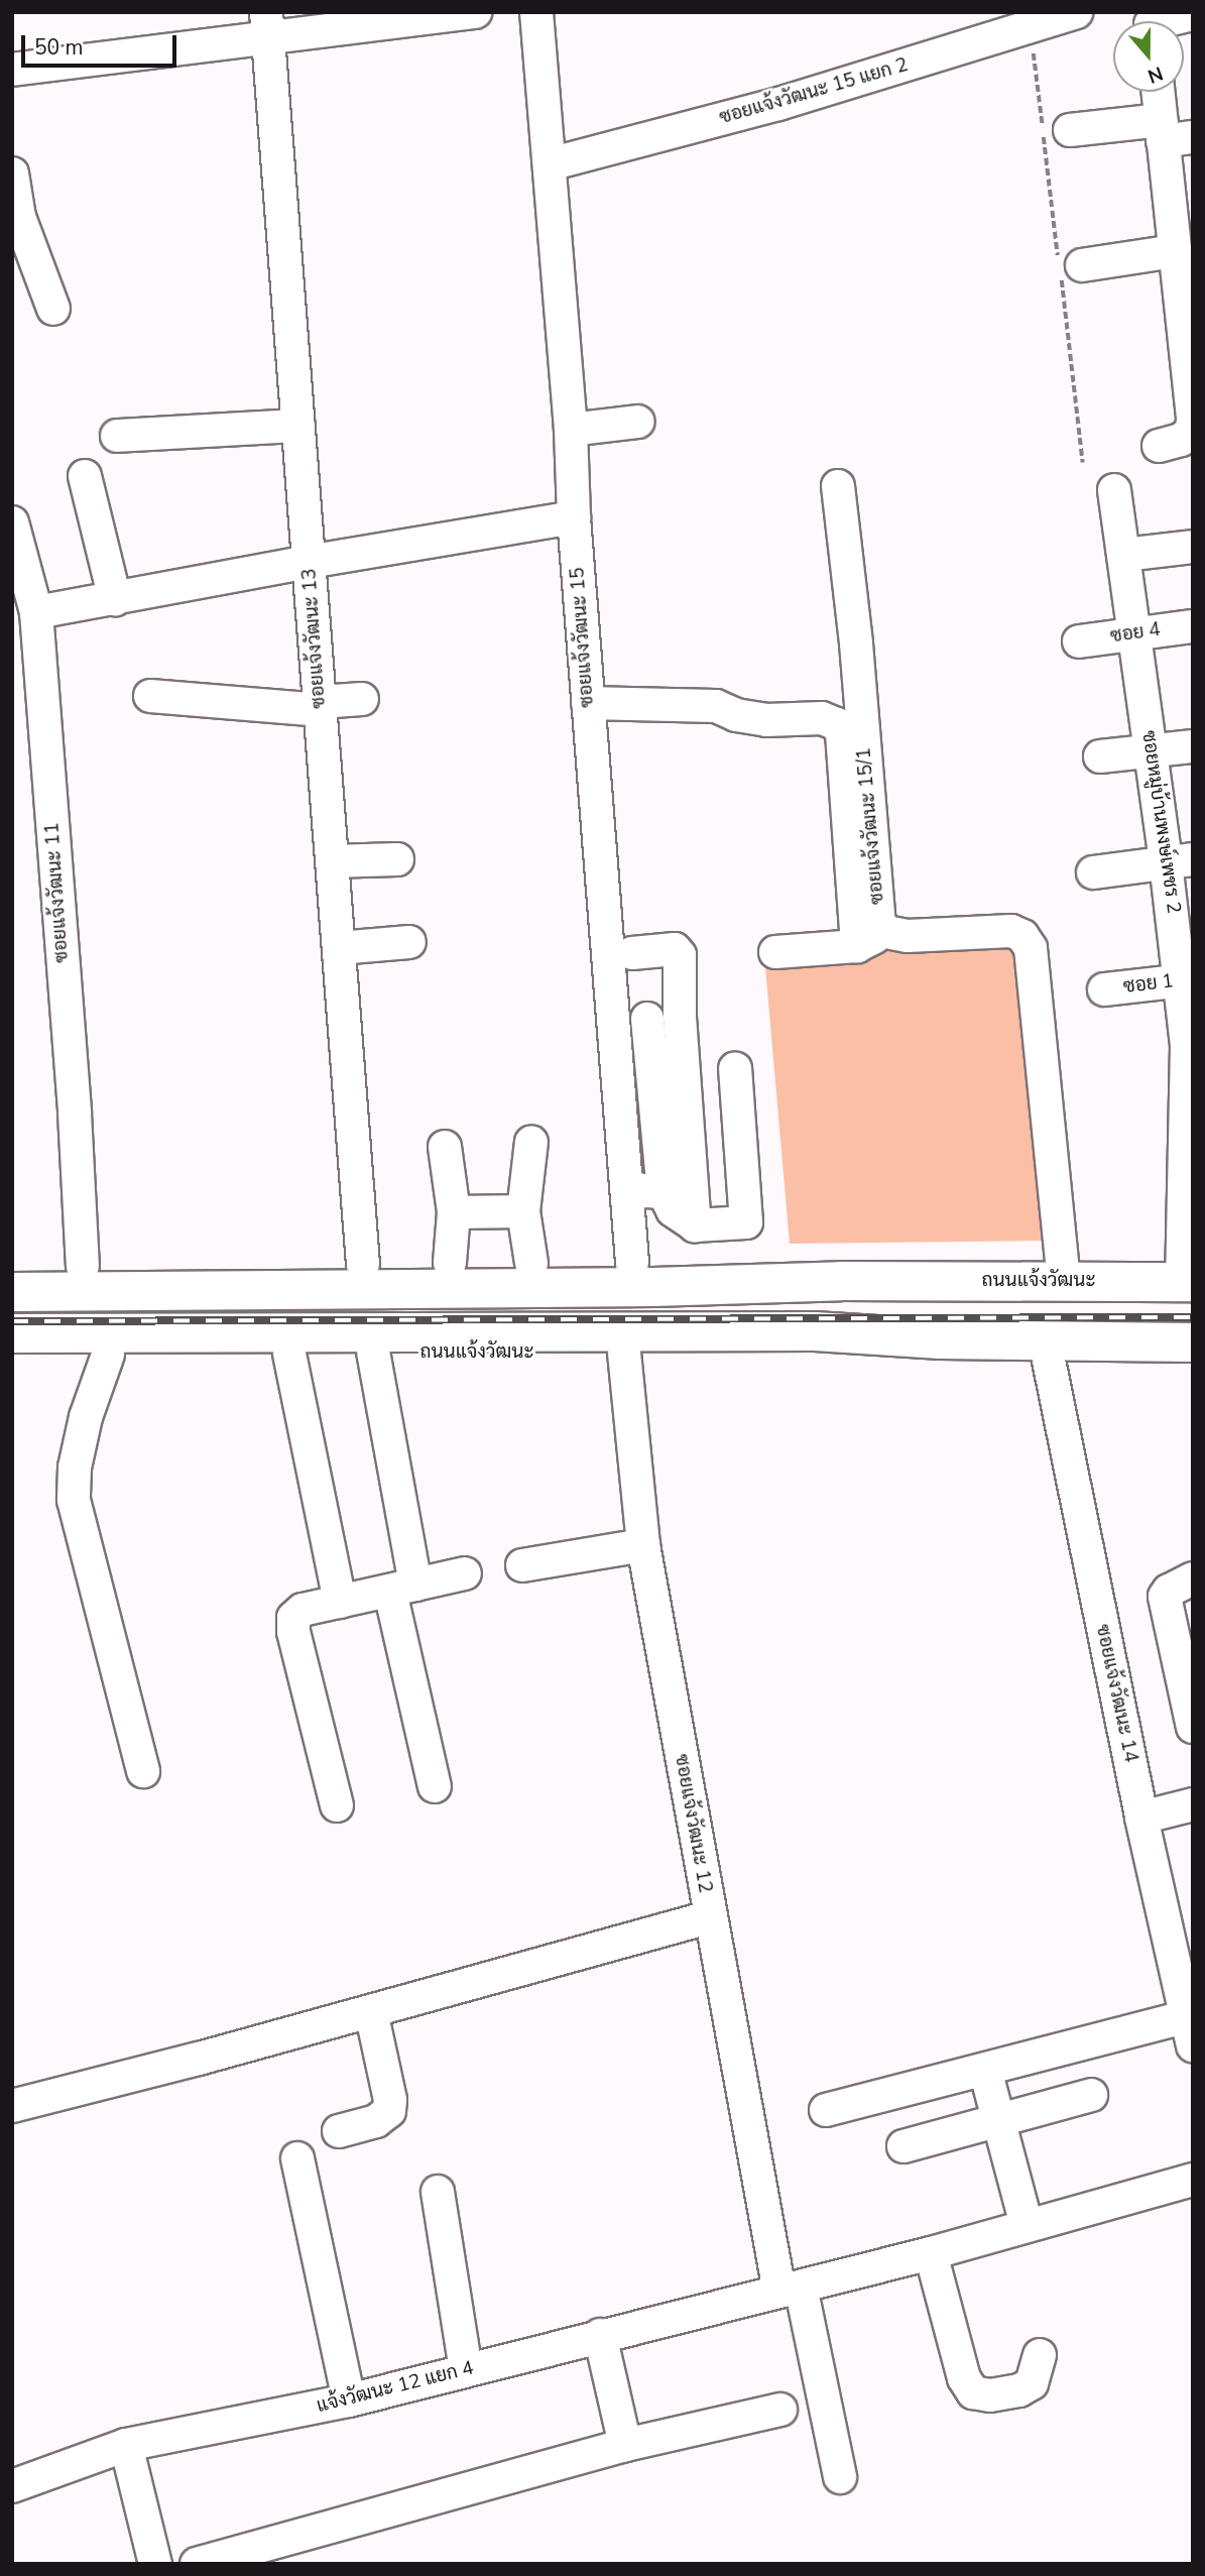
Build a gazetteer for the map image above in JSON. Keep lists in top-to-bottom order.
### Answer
{
  "streets": {
    "main road": ["ถนนแจ้งวัฒนะ"],
    "street": [
      "ซอยแจ้งวัฒนะ 15 แยก 2",
      "ซอย 4",
      "ซอยแจ้งวัฒนะ 15",
      "ซอยแจ้งวัฒนะ 13",
      "ซอยหมู่บ้านพงษ์เพชร 2",
      "ซอยแจ้งวัฒนะ 15/1",
      "ซอยแจ้งวัฒนะ 11",
      "ซอย 1",
      "ซอยแจ้งวัฒนะ 14",
      "ซอยแจ้งวัฒนะ 12",
      "แจ้งวัฒนะ 12 แยก 4"
    ]
  },
  "crossings": [
    ["ซอยแจ้งวัฒนะ 15 แยก 2", "ซอยแจ้งวัฒนะ 15"],
    ["ซอย 4", "ซอยหมู่บ้านพงษ์เพชร 2"],
    ["ซอยแจ้งวัฒนะ 15", "ถนนแจ้งวัฒนะ"],
    ["ซอยแจ้งวัฒนะ 13", "ถนนแจ้งวัฒนะ"],
    ["ซอยหมู่บ้านพงษ์เพชร 2", "ซอย 1"],
    ["ซอยหมู่บ้านพงษ์เพชร 2", "ถนนแจ้งวัฒนะ"],
    ["ซอยแจ้งวัฒนะ 15/1", "ถนนแจ้งวัฒนะ"],
    ["ซอยแจ้งวัฒนะ 11", "ถนนแจ้งวัฒนะ"],
    ["ถนนแจ้งวัฒนะ", "ซอยแจ้งวัฒนะ 14"],
    ["ถนนแจ้งวัฒนะ", "ซอยแจ้งวัฒนะ 12"],
    ["ซอยแจ้งวัฒนะ 12", "แจ้งวัฒนะ 12 แยก 4"]
  ],
  "scale_bar": "50 m",
  "north": "bottom"
}
